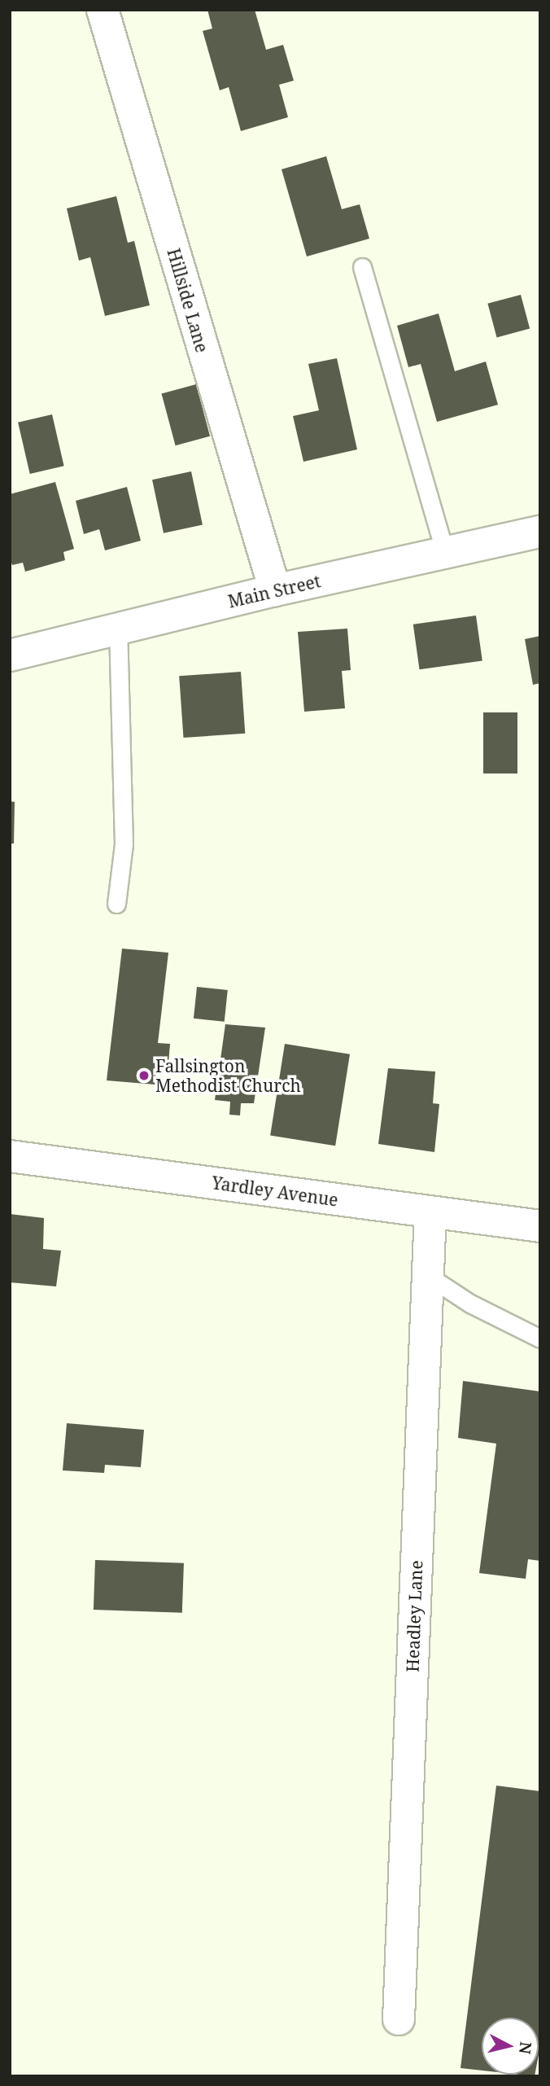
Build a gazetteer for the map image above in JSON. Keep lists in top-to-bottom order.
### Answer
{
  "streets": {
    "street": [
      "Hillside Lane",
      "Main Street",
      "Yardley Avenue",
      "Headley Lane"
    ]
  },
  "crossings": [
    ["Hillside Lane", "Main Street"],
    ["Yardley Avenue", "Headley Lane"]
  ],
  "places": ["Fallsington Methodist Church"],
  "north": "right"
}
